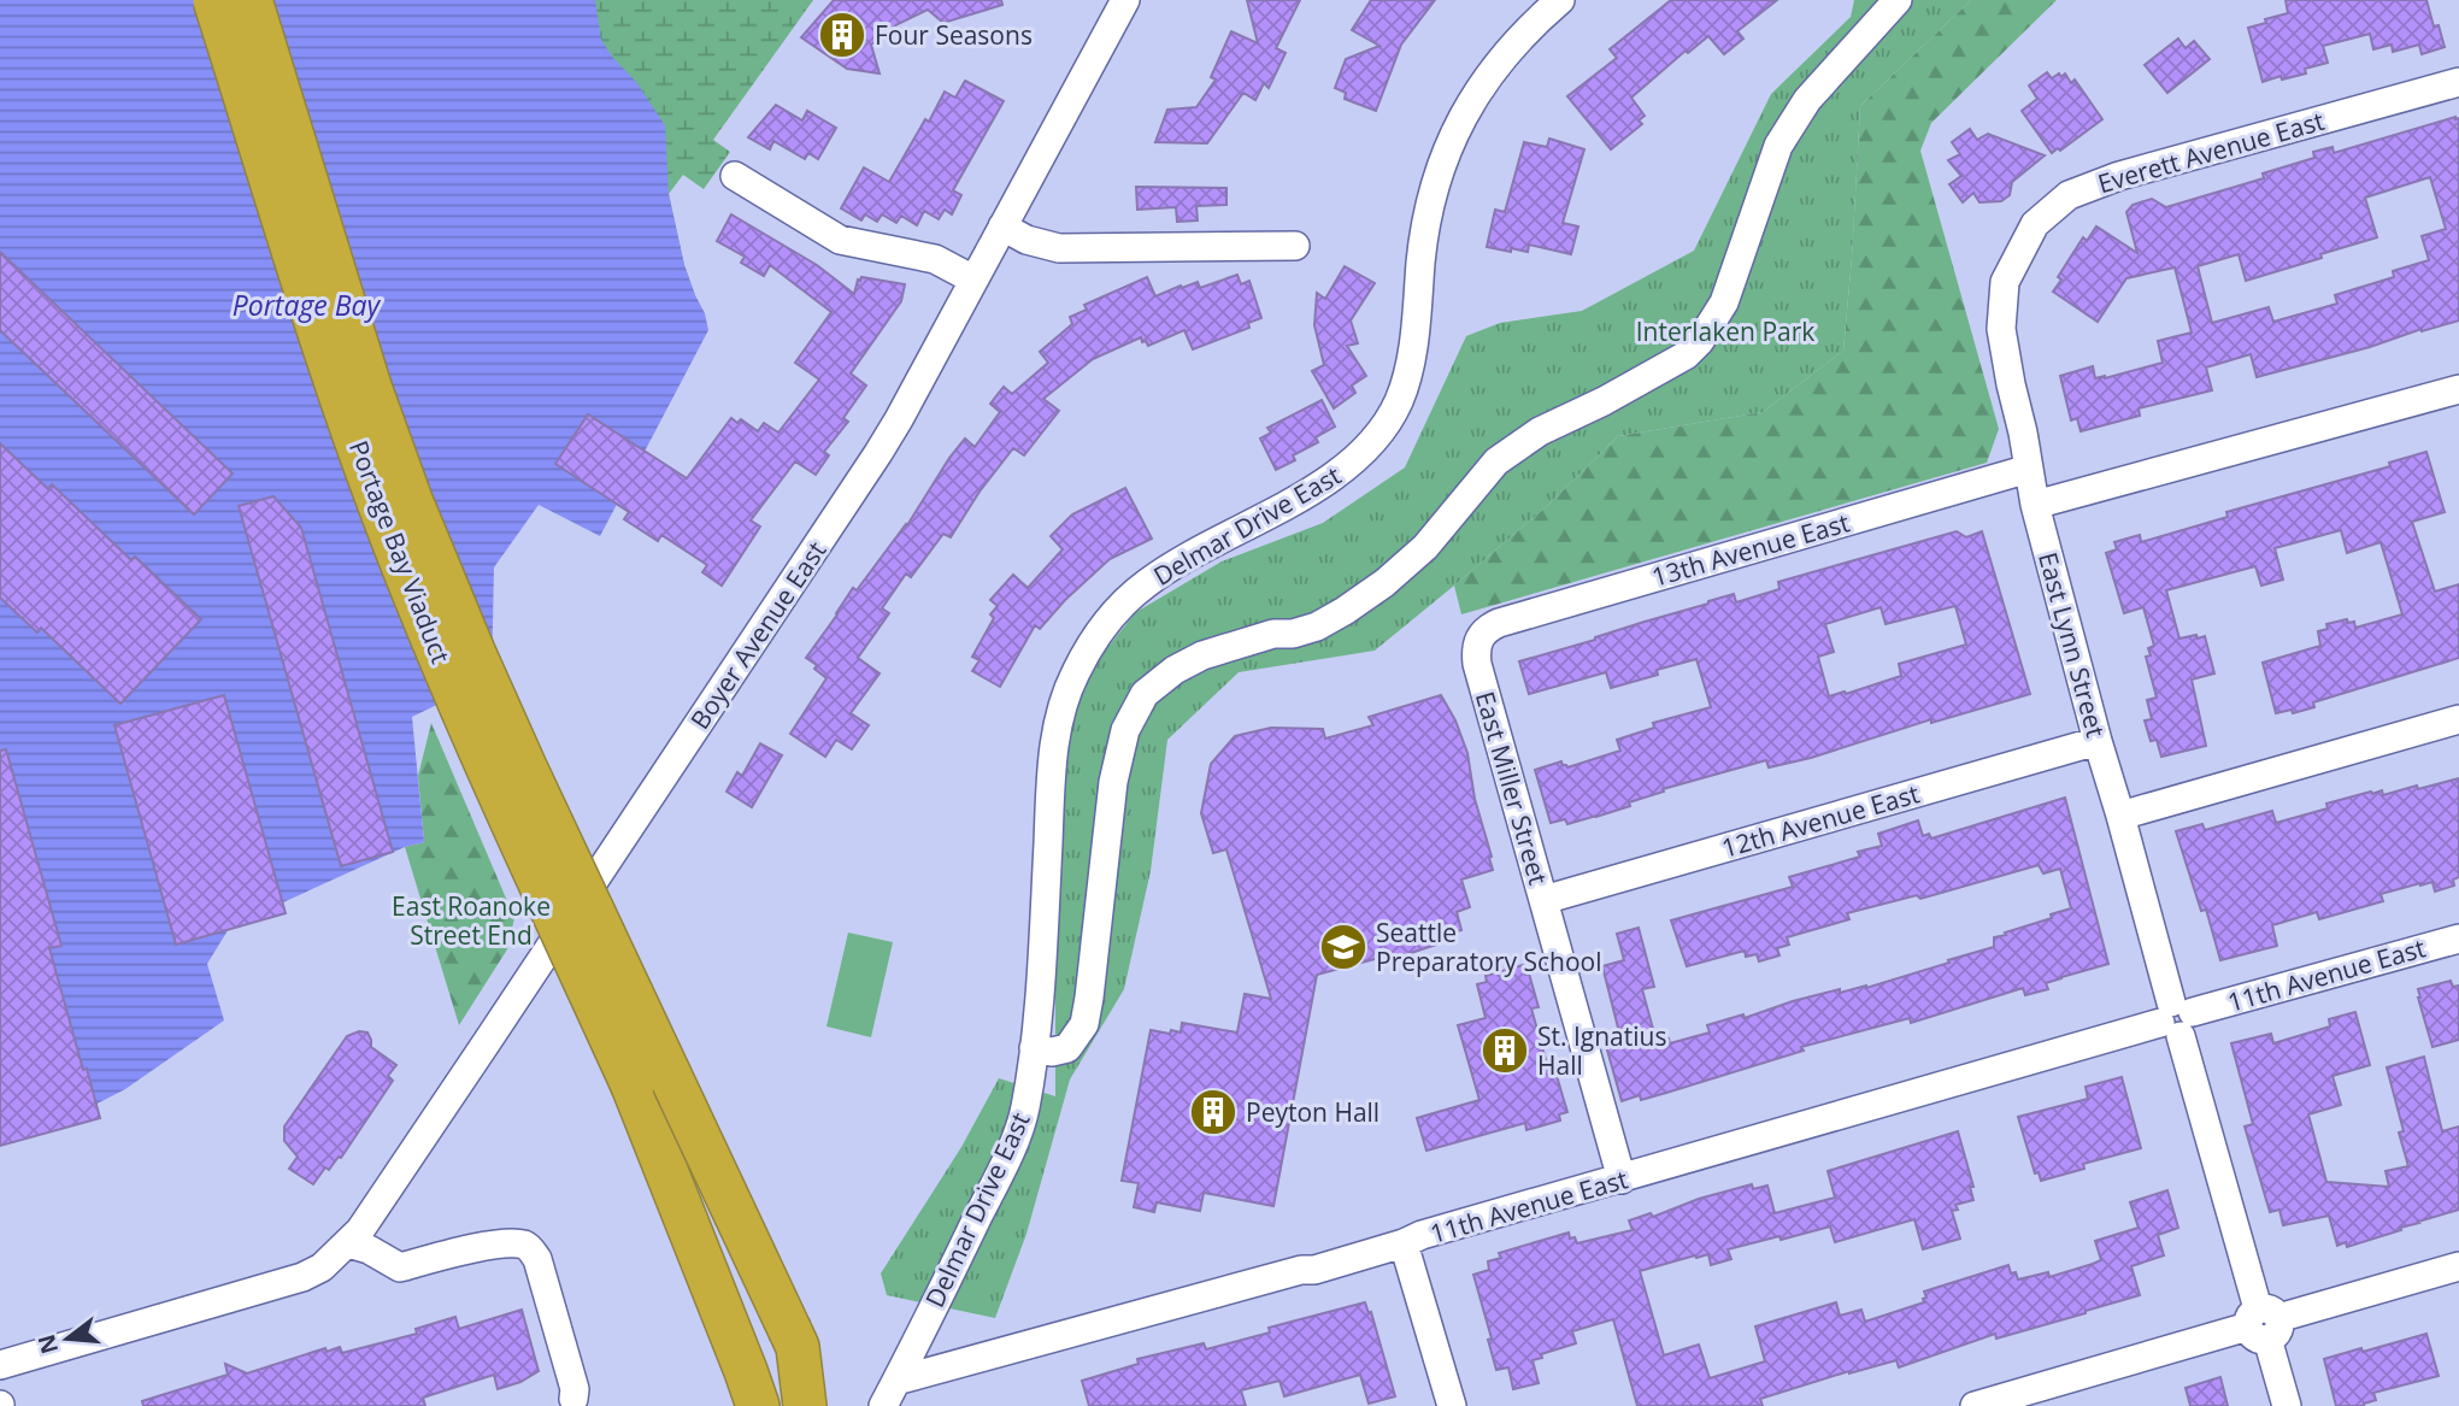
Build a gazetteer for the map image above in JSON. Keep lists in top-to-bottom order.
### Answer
{
  "streets": {
    "highway": ["Portage Bay Viaduct"],
    "street": [
      "Everett Avenue East",
      "Delmar Drive East",
      "13th Avenue East",
      "Boyer Avenue East",
      "East Lynn Street",
      "East Miller Street",
      "12th Avenue East",
      "11th Avenue East"
    ]
  },
  "crossings": [
    ["Everett Avenue East", "East Lynn Street"],
    ["Delmar Drive East", "11th Avenue East"],
    ["13th Avenue East", "East Lynn Street"],
    ["13th Avenue East", "East Miller Street"],
    ["East Lynn Street", "12th Avenue East"],
    ["East Lynn Street", "11th Avenue East"],
    ["East Miller Street", "12th Avenue East"],
    ["East Miller Street", "11th Avenue East"]
  ],
  "water": ["Portage Bay"],
  "parks": ["Interlaken Park", "East Roanoke Street End"],
  "places": {
    "building": ["Four Seasons", "St. Ignatius Hall", "Peyton Hall"],
    "school or university": ["Seattle Preparatory School"]
  },
  "north": "left"
}
